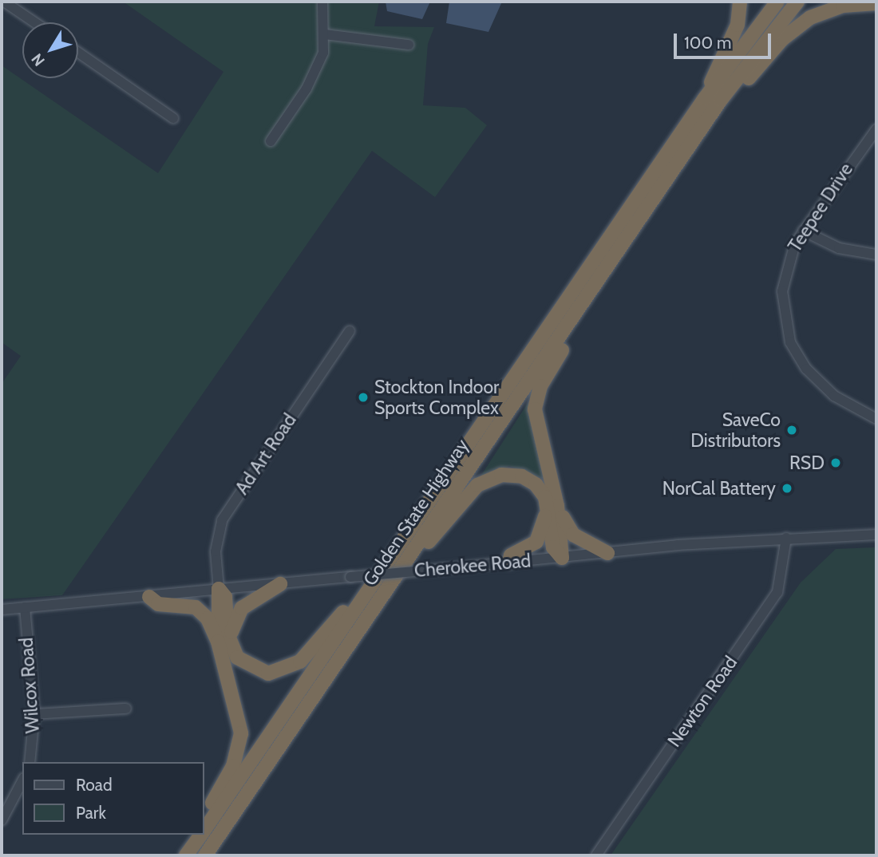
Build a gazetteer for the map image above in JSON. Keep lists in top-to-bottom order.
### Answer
{
  "streets": {
    "highway": ["Golden State Highway"],
    "street": [
      "Teepee Drive",
      "Ad Art Road",
      "Cherokee Road",
      "Wilcox Road",
      "Newton Road"
    ]
  },
  "crossings": [
    ["Ad Art Road", "Cherokee Road"],
    ["Cherokee Road", "Wilcox Road"],
    ["Cherokee Road", "Newton Road"]
  ],
  "places": [
    "Stockton Indoor Sports Complex",
    "SaveCo Distributors",
    "RSD",
    "NorCal Battery"
  ],
  "legend": ["Road", "Park"],
  "scale_bar": "100 m",
  "north": "bottom left"
}
